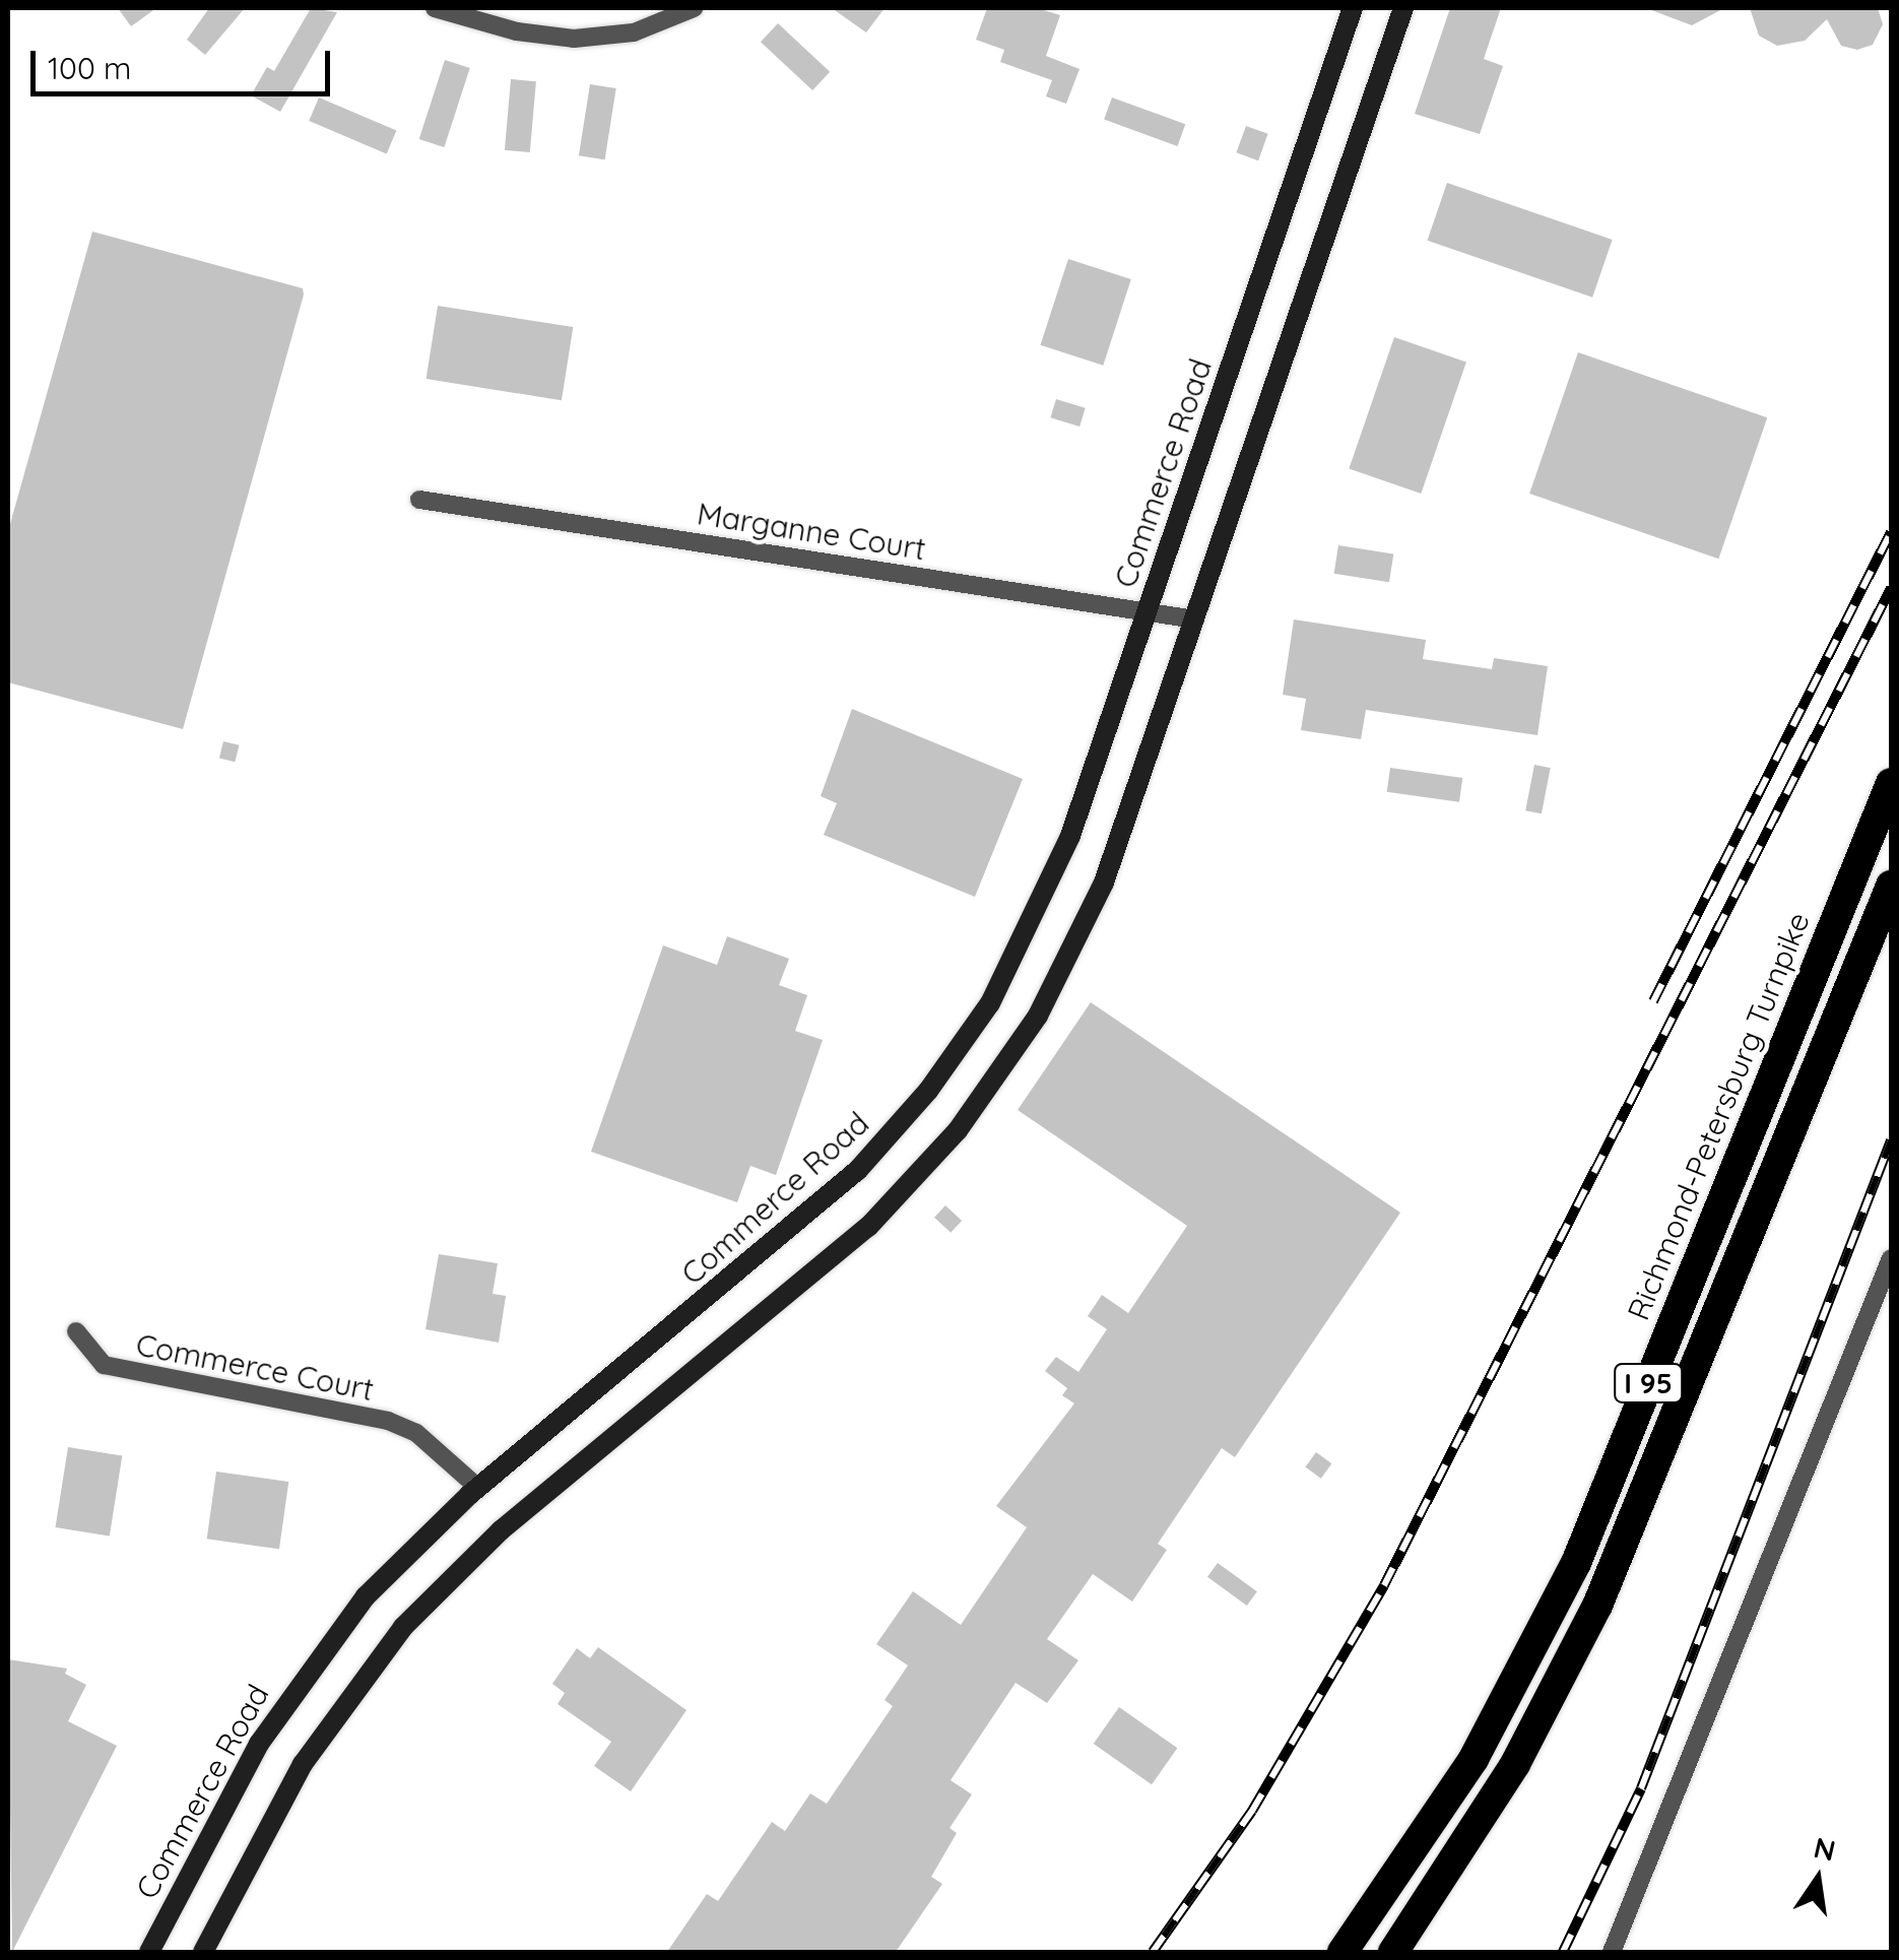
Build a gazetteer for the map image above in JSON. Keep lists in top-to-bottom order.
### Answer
{
  "streets": {
    "highway": ["Richmond-Petersburg Turnpike", "I 95"],
    "main road": ["Commerce Road"],
    "street": ["Marganne Court", "Commerce Court"]
  },
  "crossings": [
    ["Commerce Road", "Marganne Court"],
    ["Commerce Road", "Commerce Court"]
  ],
  "scale_bar": "100 m",
  "north": "top"
}
